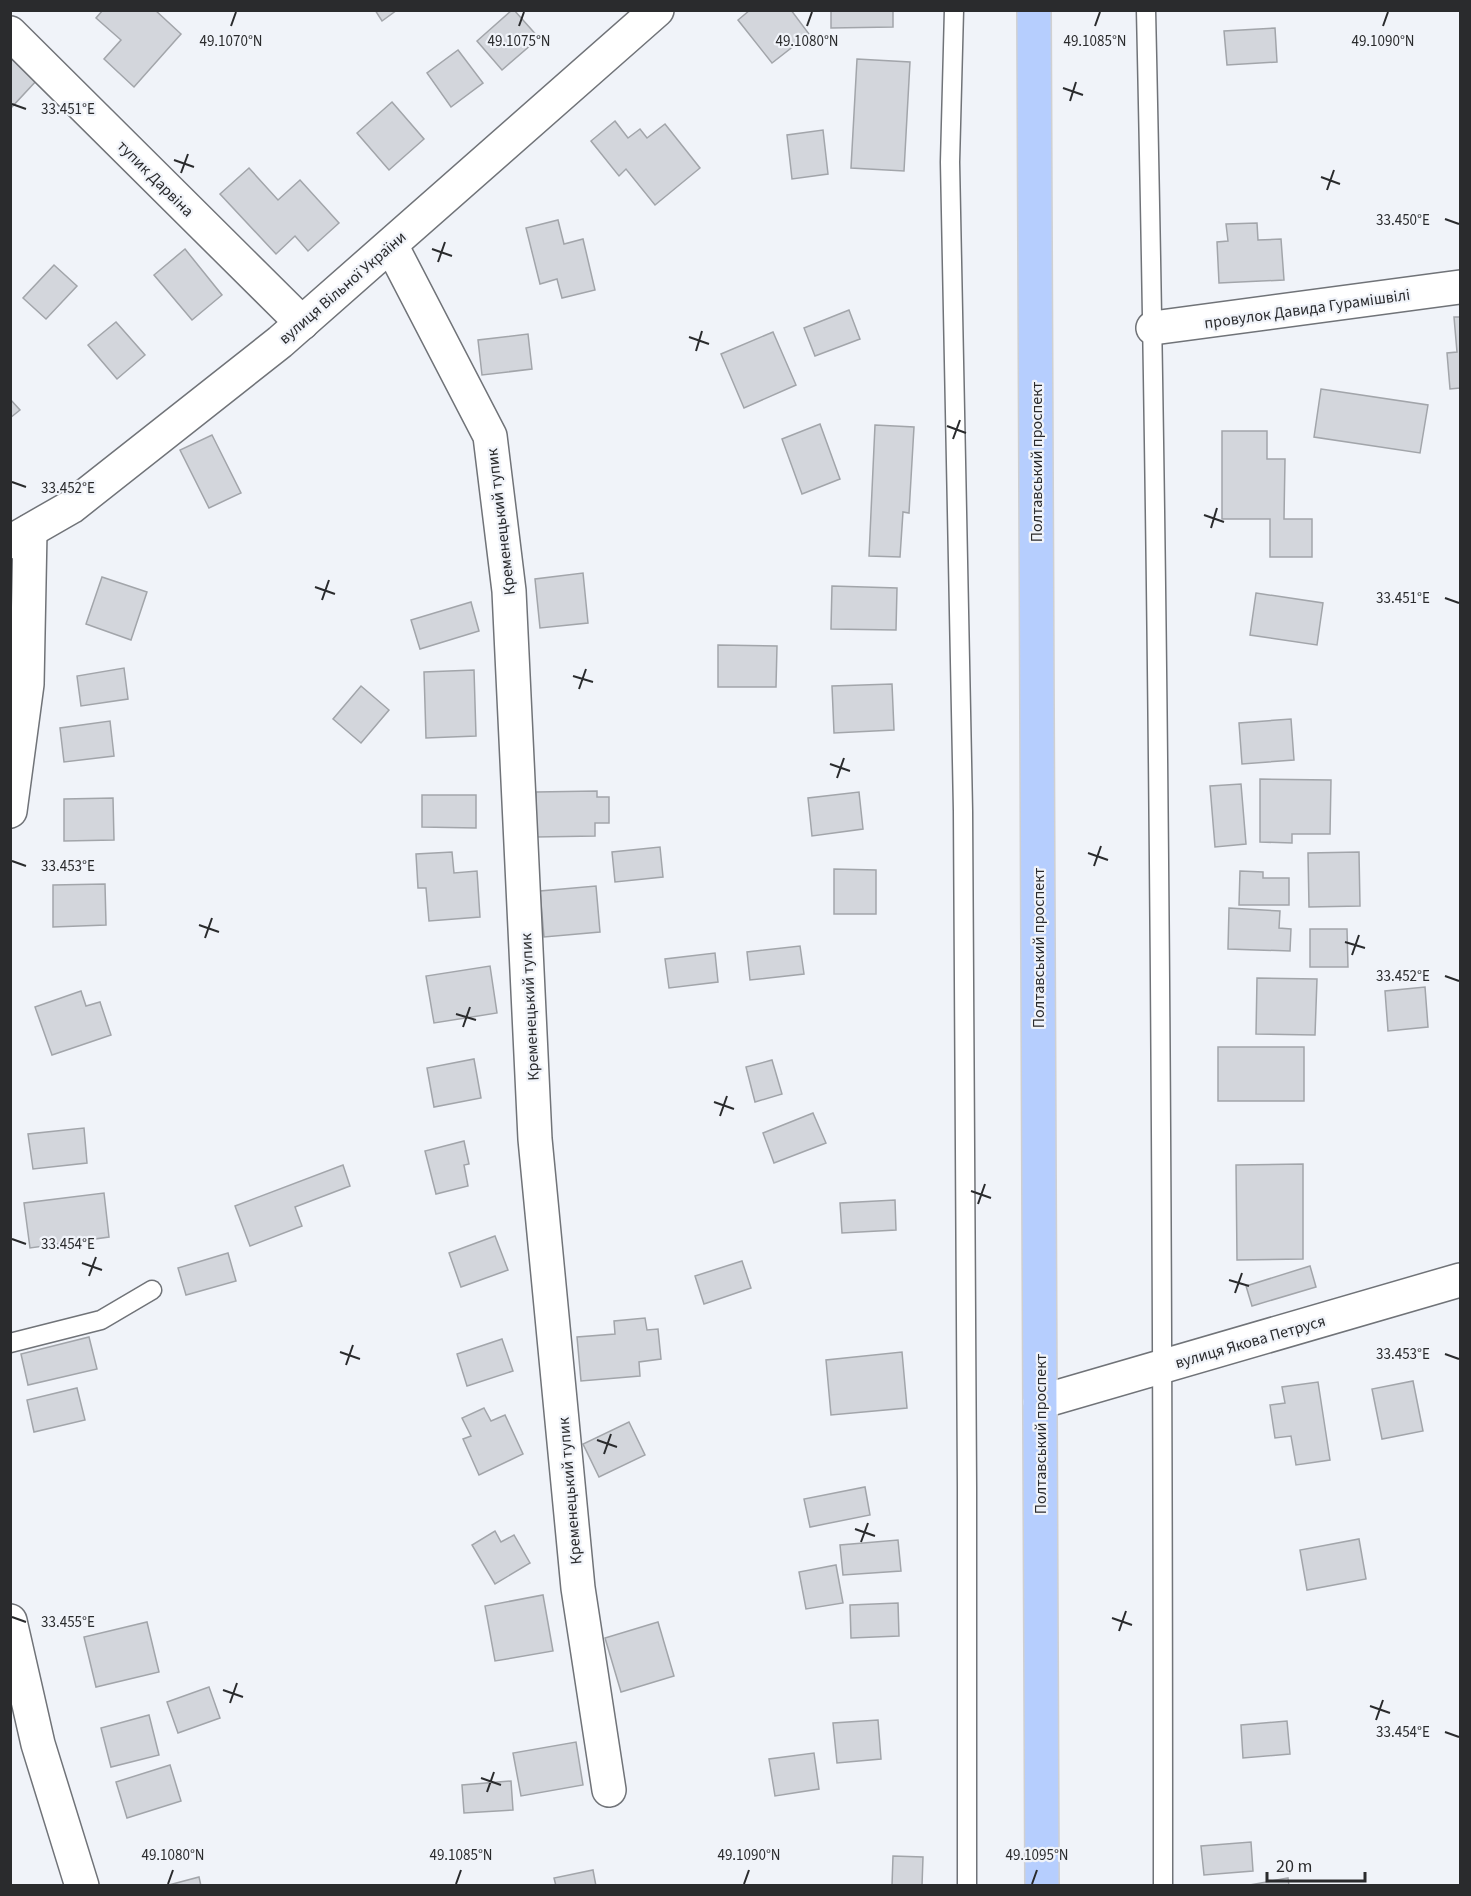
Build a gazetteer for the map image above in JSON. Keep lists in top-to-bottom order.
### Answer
{
  "streets": {
    "highway": ["Полтавський проспект"],
    "street": [
      "тупик Дарвіна",
      "вулиця Вільної України",
      "провулок Давида Гурамішвілі",
      "Кременецький тупик",
      "вулиця Якова Петруся"
    ]
  },
  "crossings": [
    ["тупик Дарвіна", "вулиця Вільної України"],
    ["вулиця Вільної України", "Кременецький тупик"],
    ["Полтавський проспект", "вулиця Якова Петруся"]
  ],
  "scale_bar": "20 m",
  "coordinates": [
    "49.1070°N",
    "49.1075°N",
    "49.1080°N",
    "49.1085°N",
    "49.1090°N",
    "33.451°E",
    "33.450°E",
    "33.452°E",
    "33.453°E",
    "33.454°E",
    "33.455°E",
    "49.1095°N"
  ]
}
